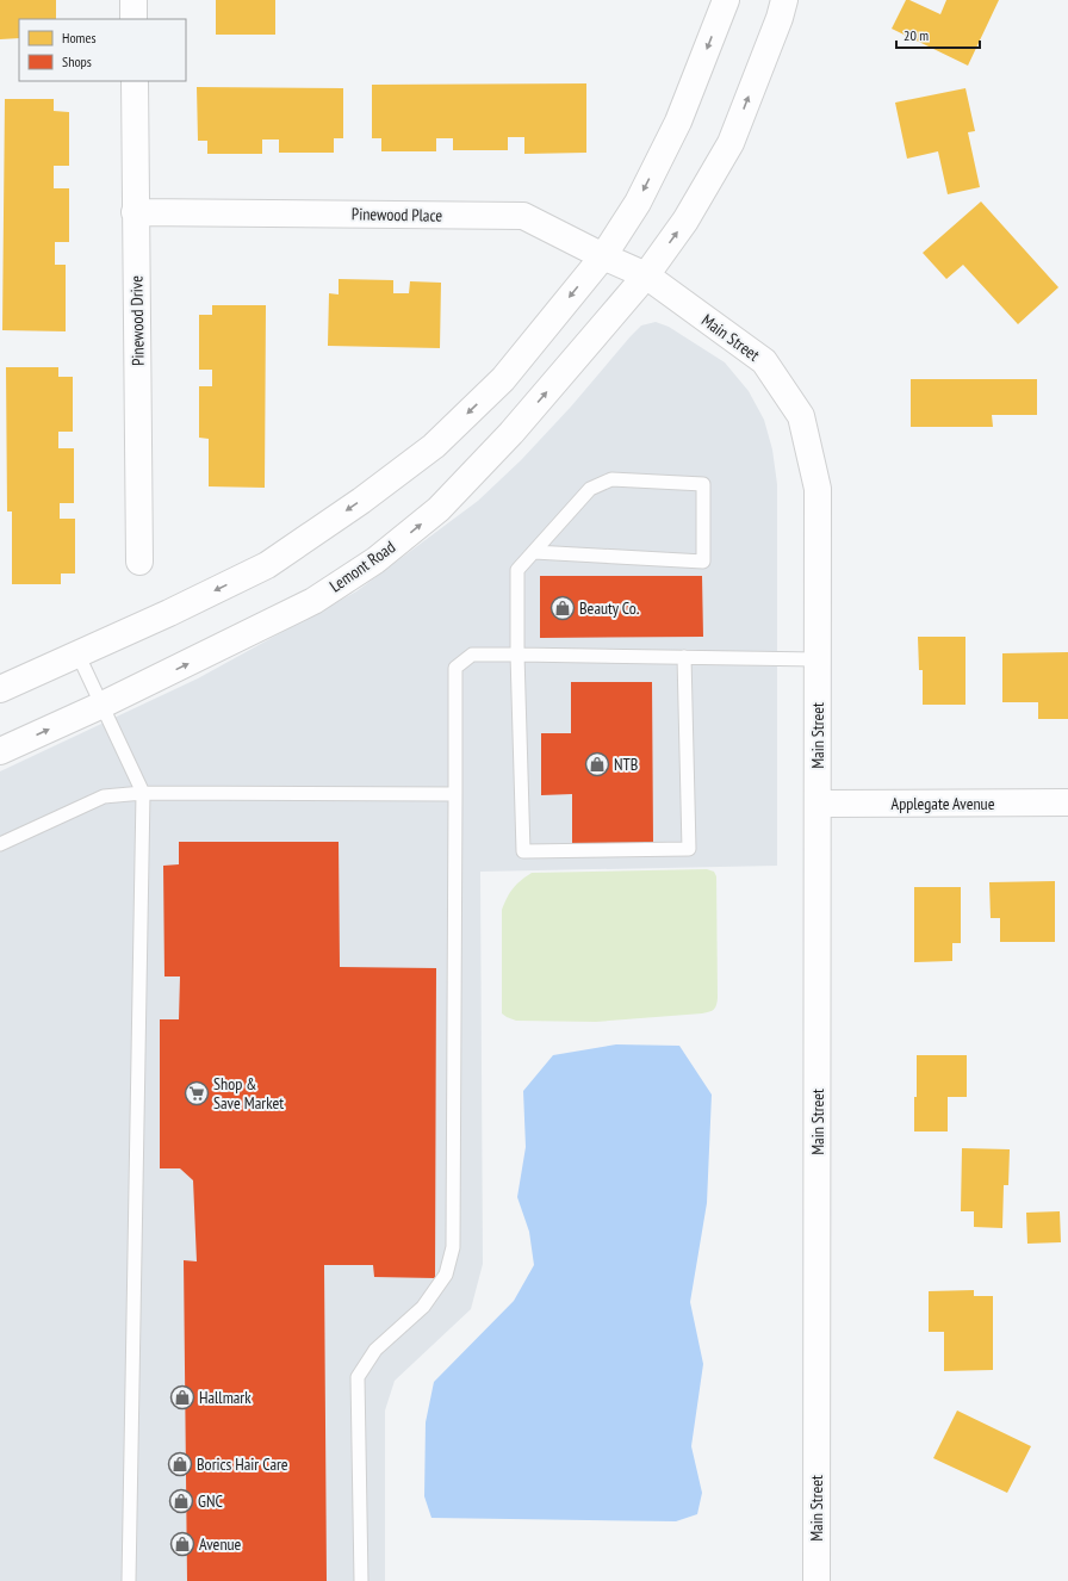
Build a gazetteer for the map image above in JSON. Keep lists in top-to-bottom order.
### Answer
{
  "streets": {
    "street": [
      "Pinewood Place",
      "Pinewood Drive",
      "Main Street",
      "Lemont Road",
      "Applegate Avenue"
    ]
  },
  "crossings": [
    ["Pinewood Place", "Pinewood Drive"],
    ["Pinewood Place", "Main Street"],
    ["Pinewood Place", "Lemont Road"],
    ["Main Street", "Lemont Road"],
    ["Main Street", "Applegate Avenue"]
  ],
  "places": {
    "shop": [
      "Beauty Co.",
      "NTB",
      "Hallmark",
      "Borics Hair Care",
      "GNC",
      "Avenue"
    ],
    "supermarket": ["Shop & Save Market"]
  },
  "legend": ["Homes", "Shops"],
  "scale_bar": "20 m"
}
